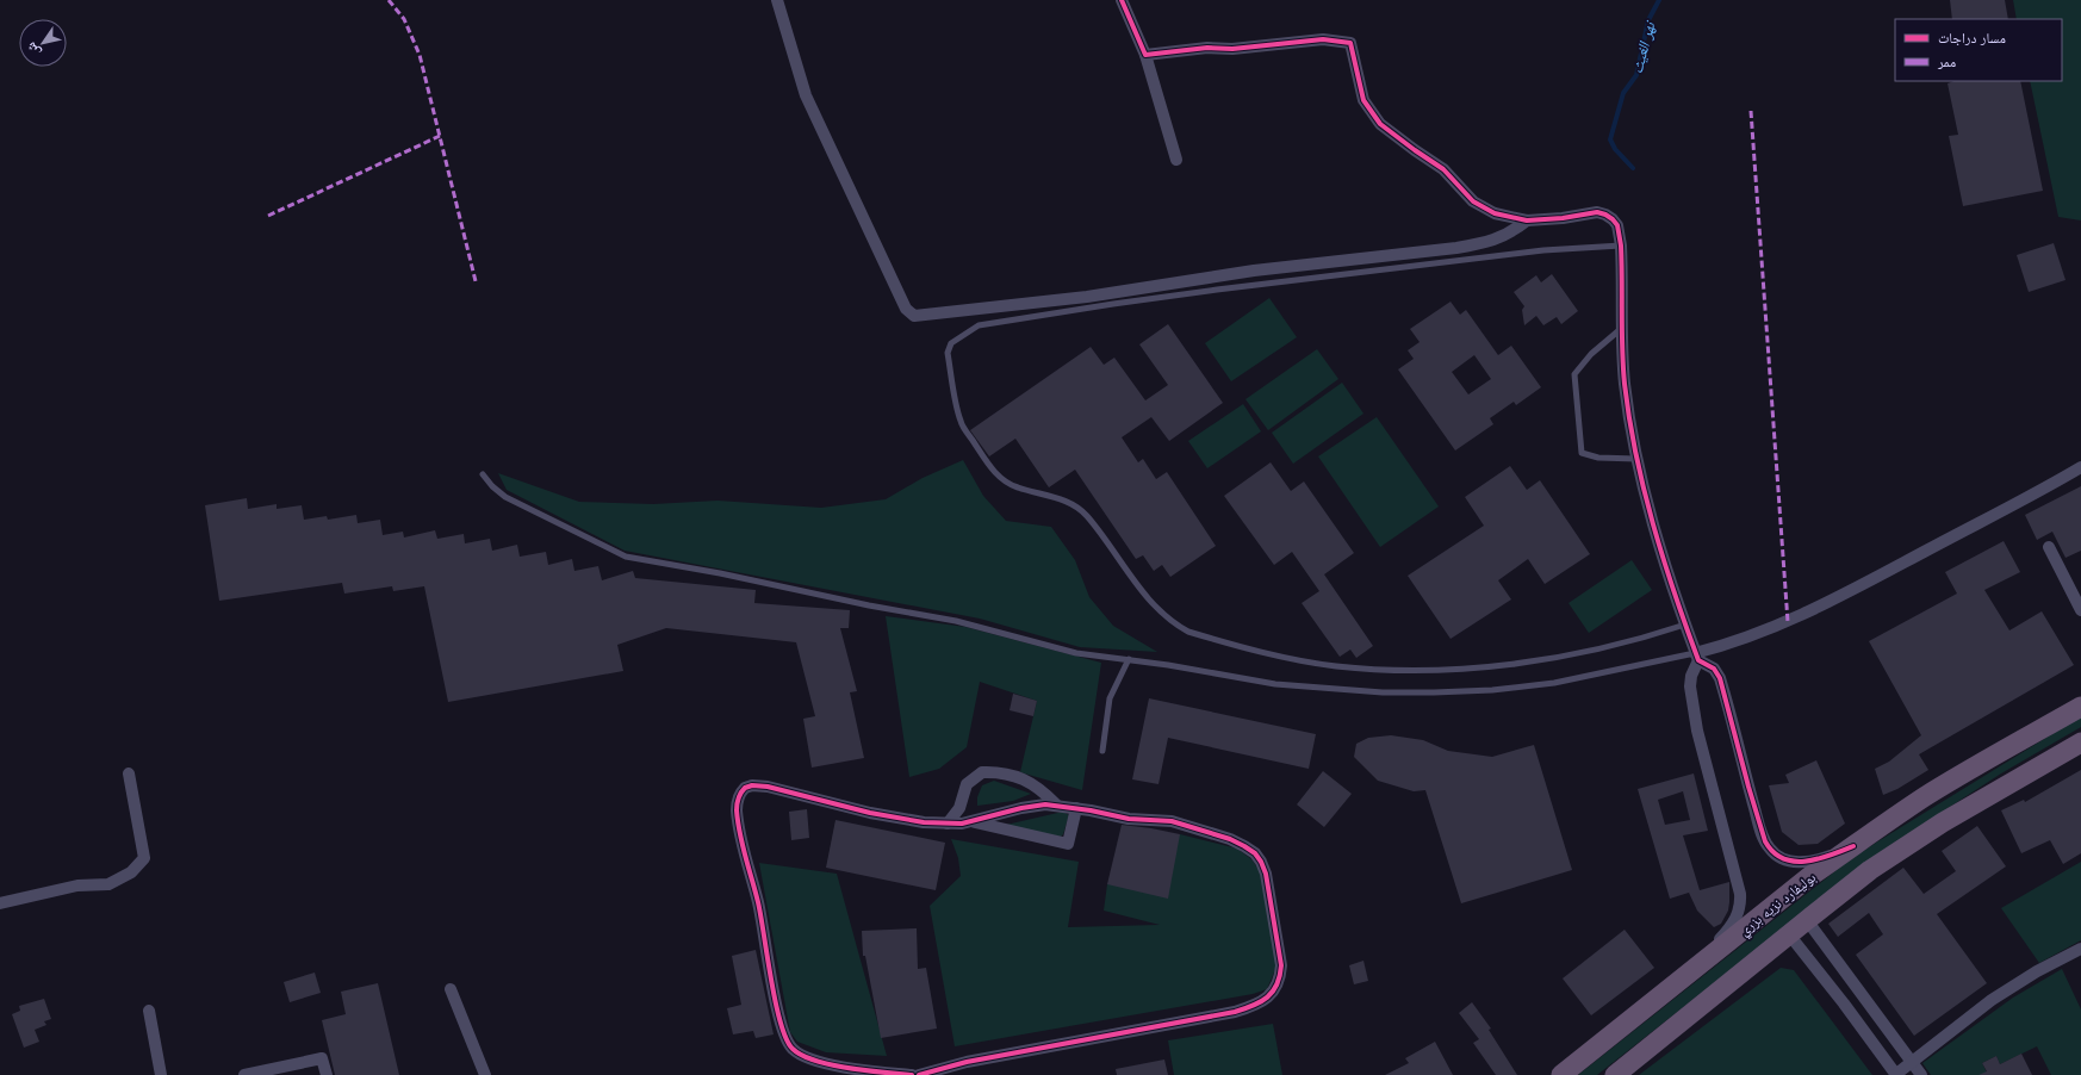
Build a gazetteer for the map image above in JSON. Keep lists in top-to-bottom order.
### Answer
{
  "streets": {
    "highway": ["بوليفارد نزيه بزري"]
  },
  "water": ["نهر الغيث"],
  "legend": ["مسار دراجات", "ممر"],
  "north": "bottom left"
}
